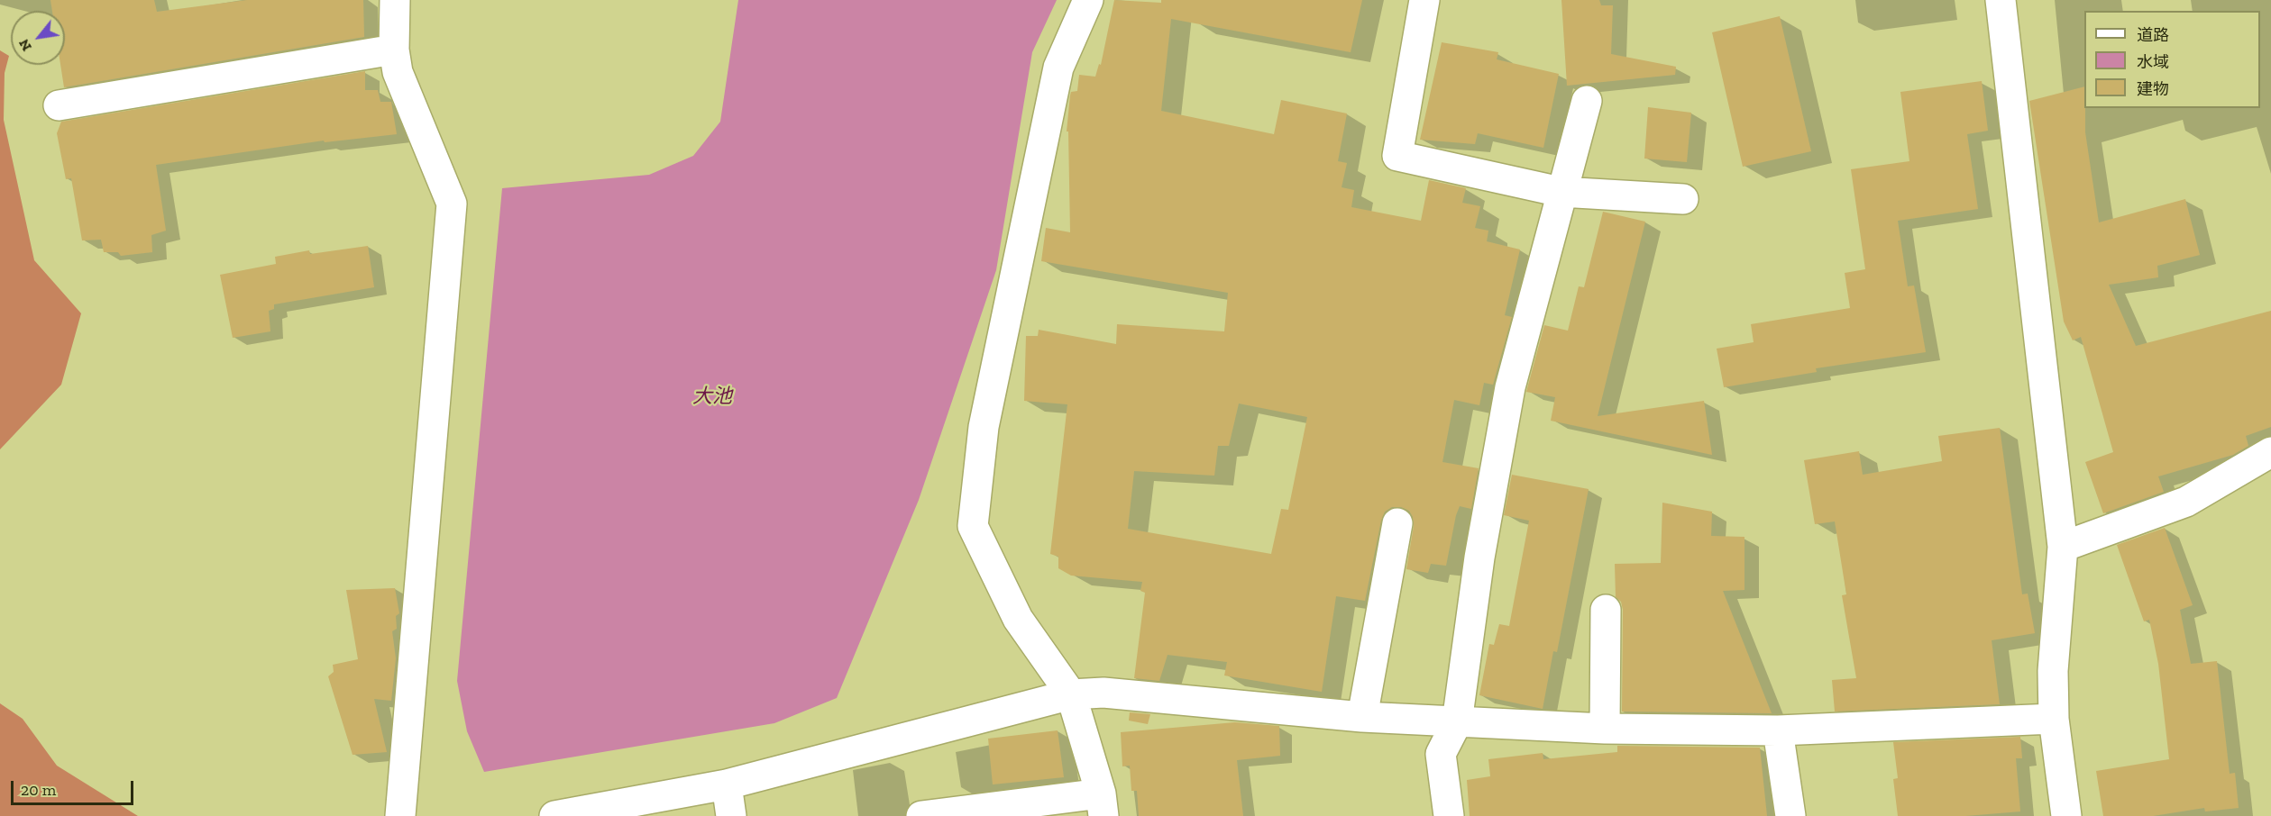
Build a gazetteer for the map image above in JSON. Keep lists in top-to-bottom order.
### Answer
{
  "water": ["大池"],
  "legend": ["道路", "水域", "建物"],
  "scale_bar": "20 m",
  "north": "bottom left"
}
